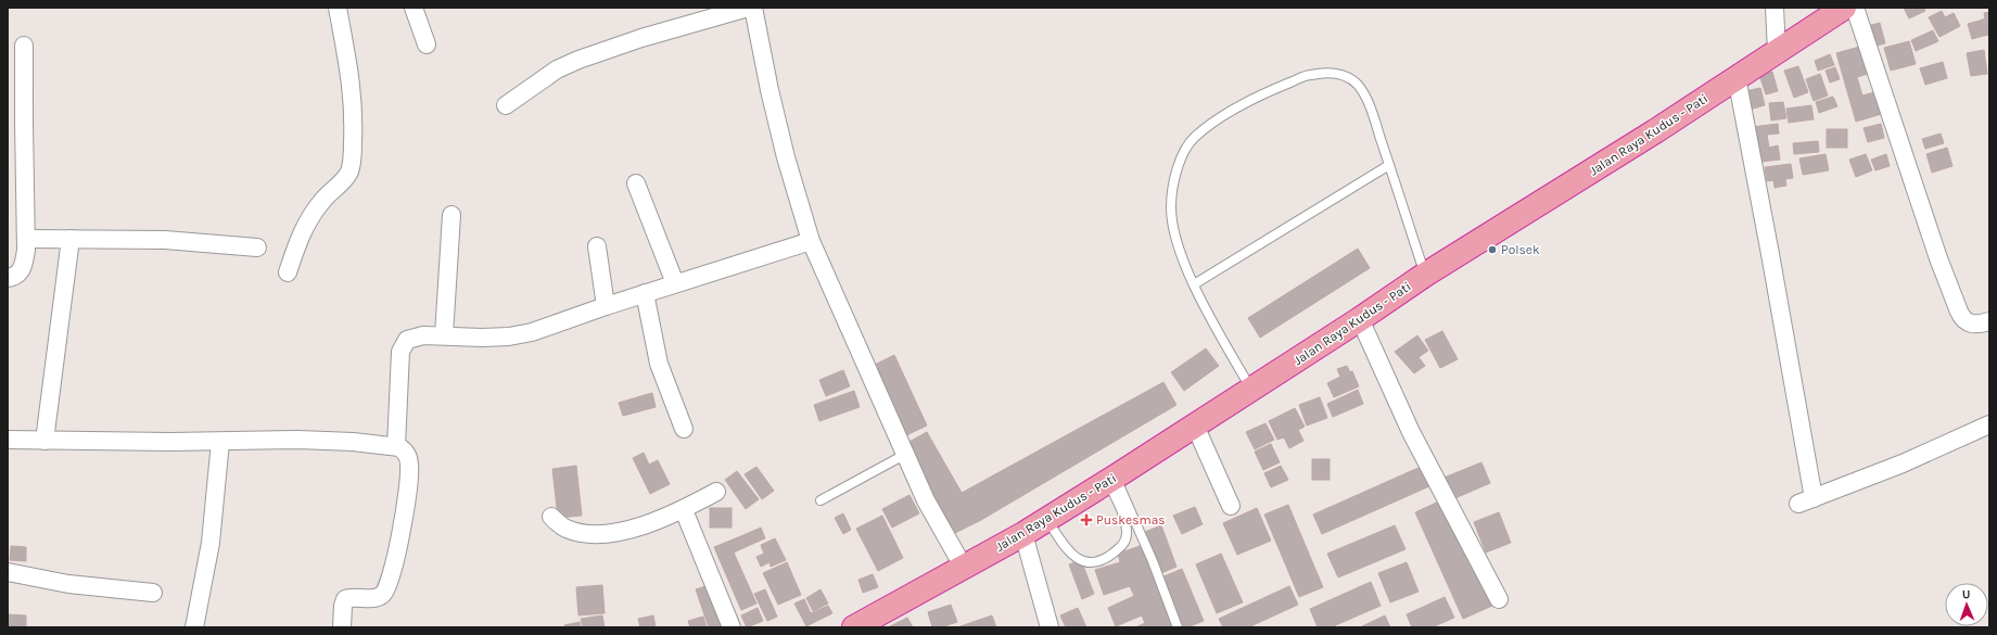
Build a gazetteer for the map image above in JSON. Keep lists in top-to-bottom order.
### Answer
{
  "streets": {
    "highway": ["Jalan Raya Kudus - Pati"]
  },
  "places": {
    "other": ["Polsek"],
    "health": ["Puskesmas"]
  },
  "north": "top"
}
